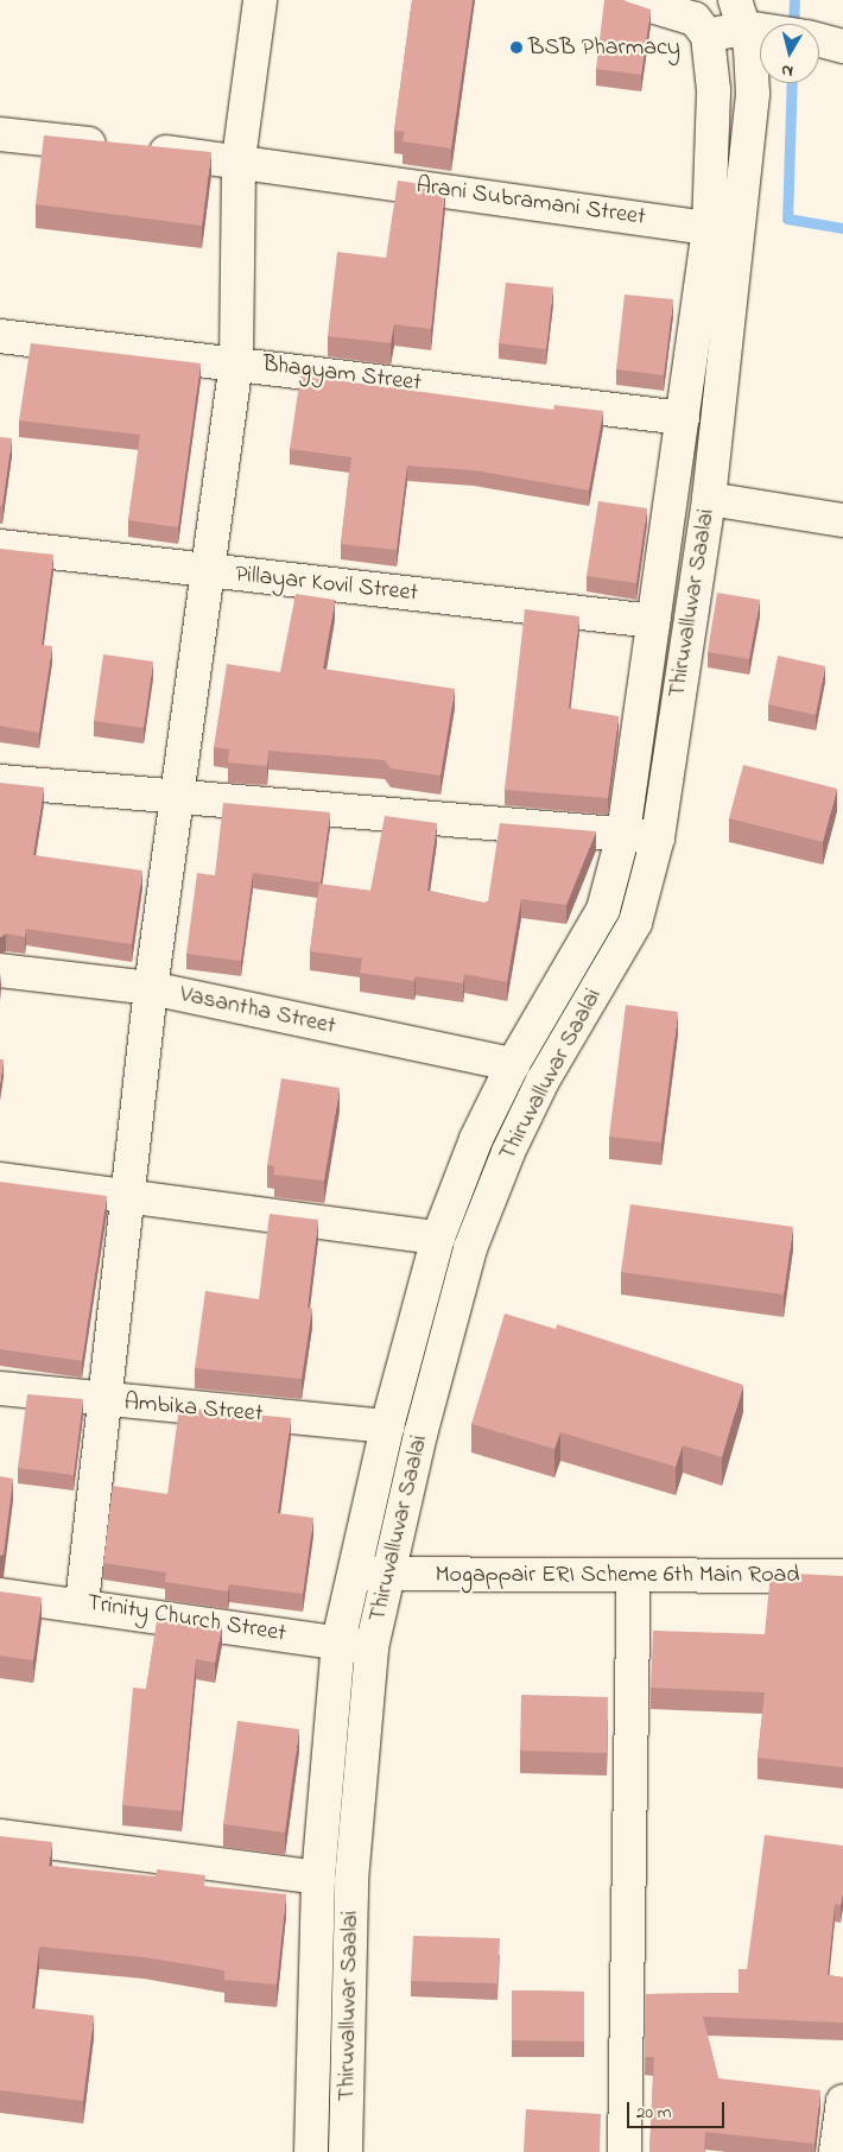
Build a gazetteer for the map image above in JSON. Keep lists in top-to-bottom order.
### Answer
{
  "streets": {
    "street": [
      "Arani Subramani Street",
      "Bhagyam Street",
      "Pillayar Kovil Street",
      "Thiruvalluvar Saalai",
      "Vasantha Street",
      "Ambika Street",
      "Mogappair ERI Scheme 6th Main Road",
      "Trinity Church Street"
    ]
  },
  "crossings": [
    ["Arani Subramani Street", "Thiruvalluvar Saalai"],
    ["Bhagyam Street", "Thiruvalluvar Saalai"],
    ["Pillayar Kovil Street", "Thiruvalluvar Saalai"],
    ["Thiruvalluvar Saalai", "Vasantha Street"],
    ["Thiruvalluvar Saalai", "Ambika Street"],
    ["Thiruvalluvar Saalai", "Mogappair ERI Scheme 6th Main Road"],
    ["Thiruvalluvar Saalai", "Trinity Church Street"]
  ],
  "places": ["BSB Pharmacy"],
  "scale_bar": "20 m",
  "north": "bottom"
}
